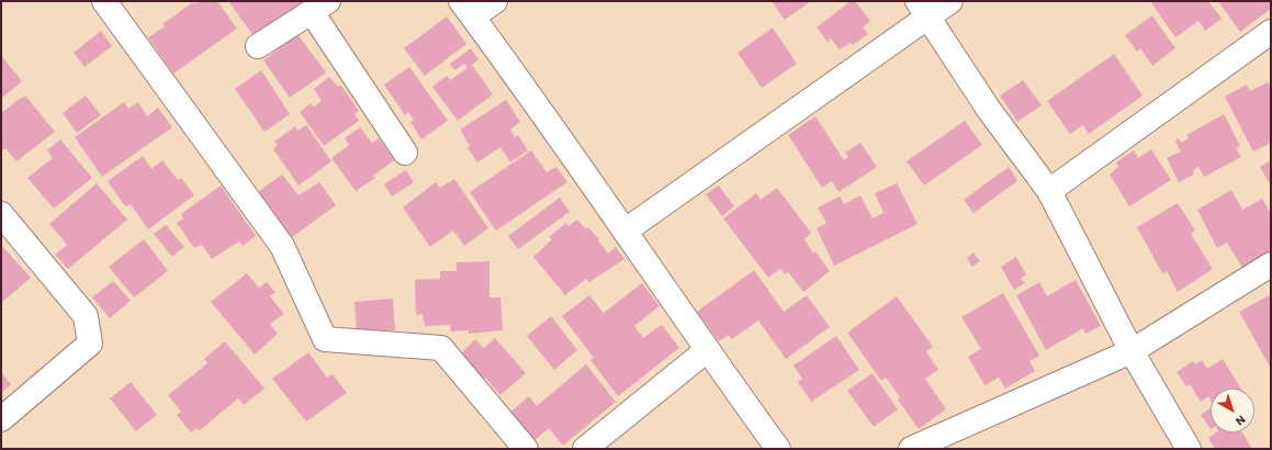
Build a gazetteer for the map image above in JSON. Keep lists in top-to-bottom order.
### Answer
{
  "north": "bottom right"
}
